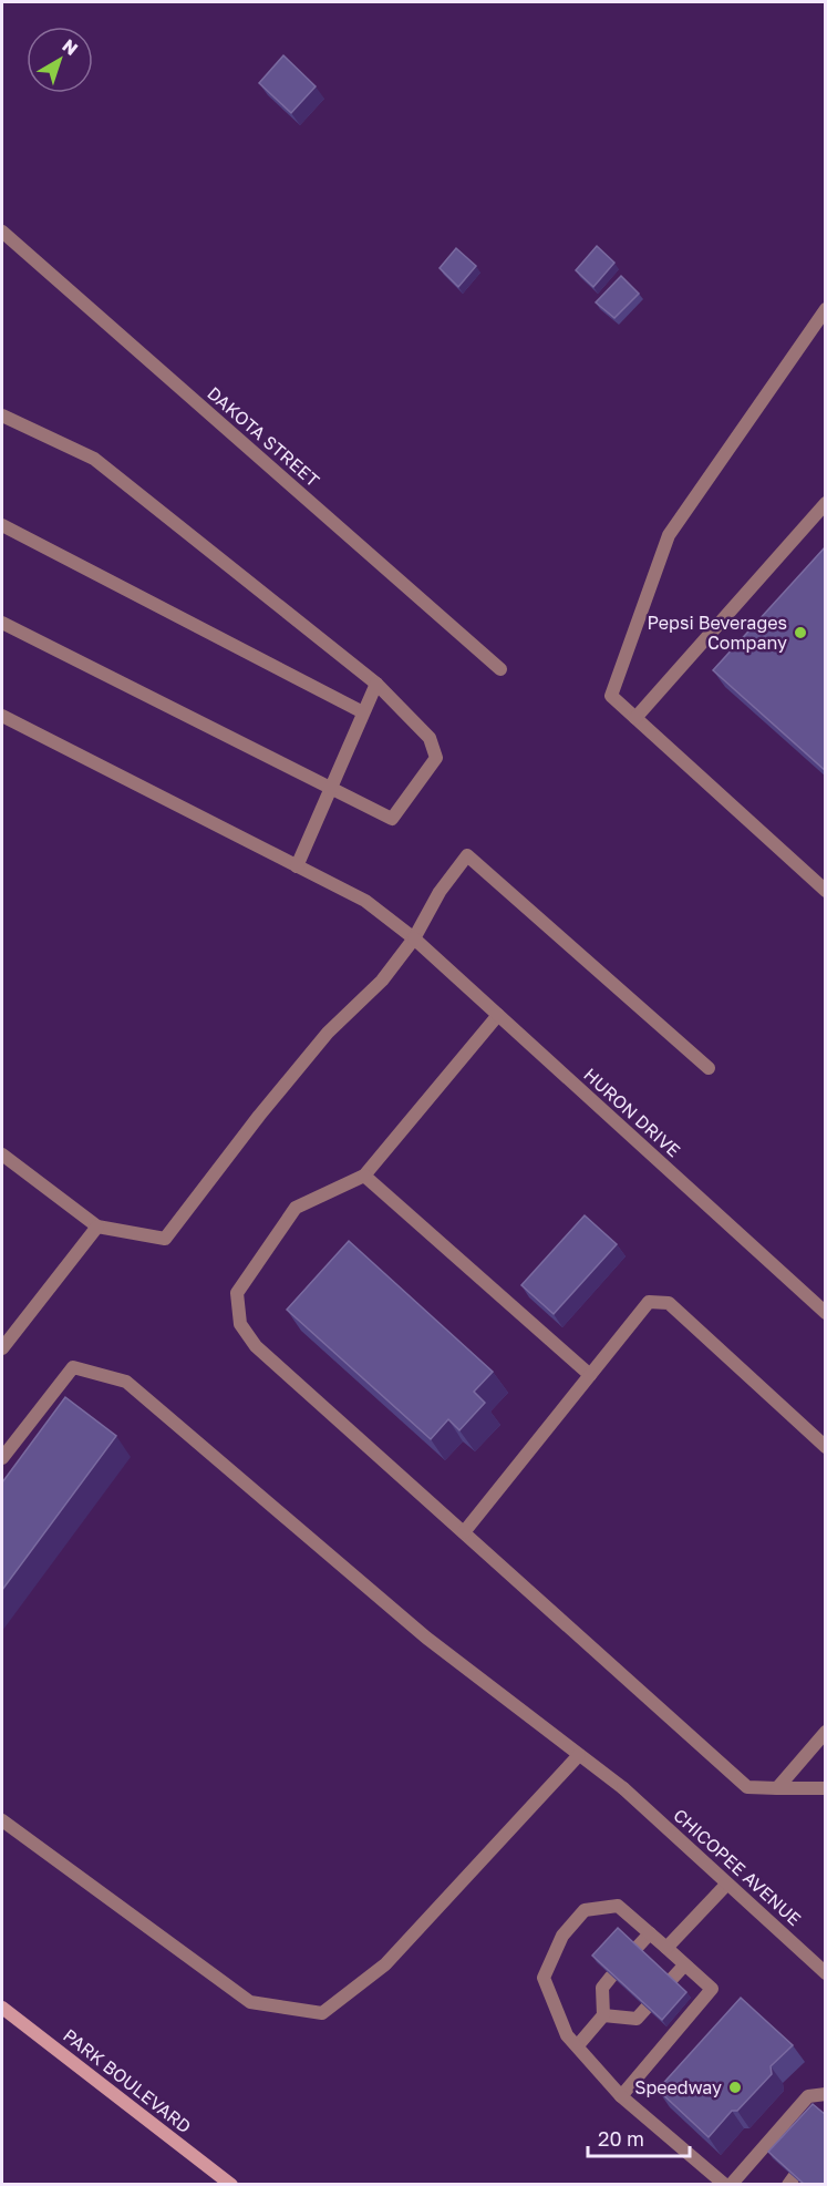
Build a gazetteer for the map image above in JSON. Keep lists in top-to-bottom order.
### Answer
{
  "streets": {
    "main road": ["PARK BOULEVARD"],
    "street": ["DAKOTA STREET", "HURON DRIVE", "CHICOPEE AVENUE"]
  },
  "places": ["Pepsi Beverages Company", "Speedway"],
  "scale_bar": "20 m",
  "north": "top right"
}
